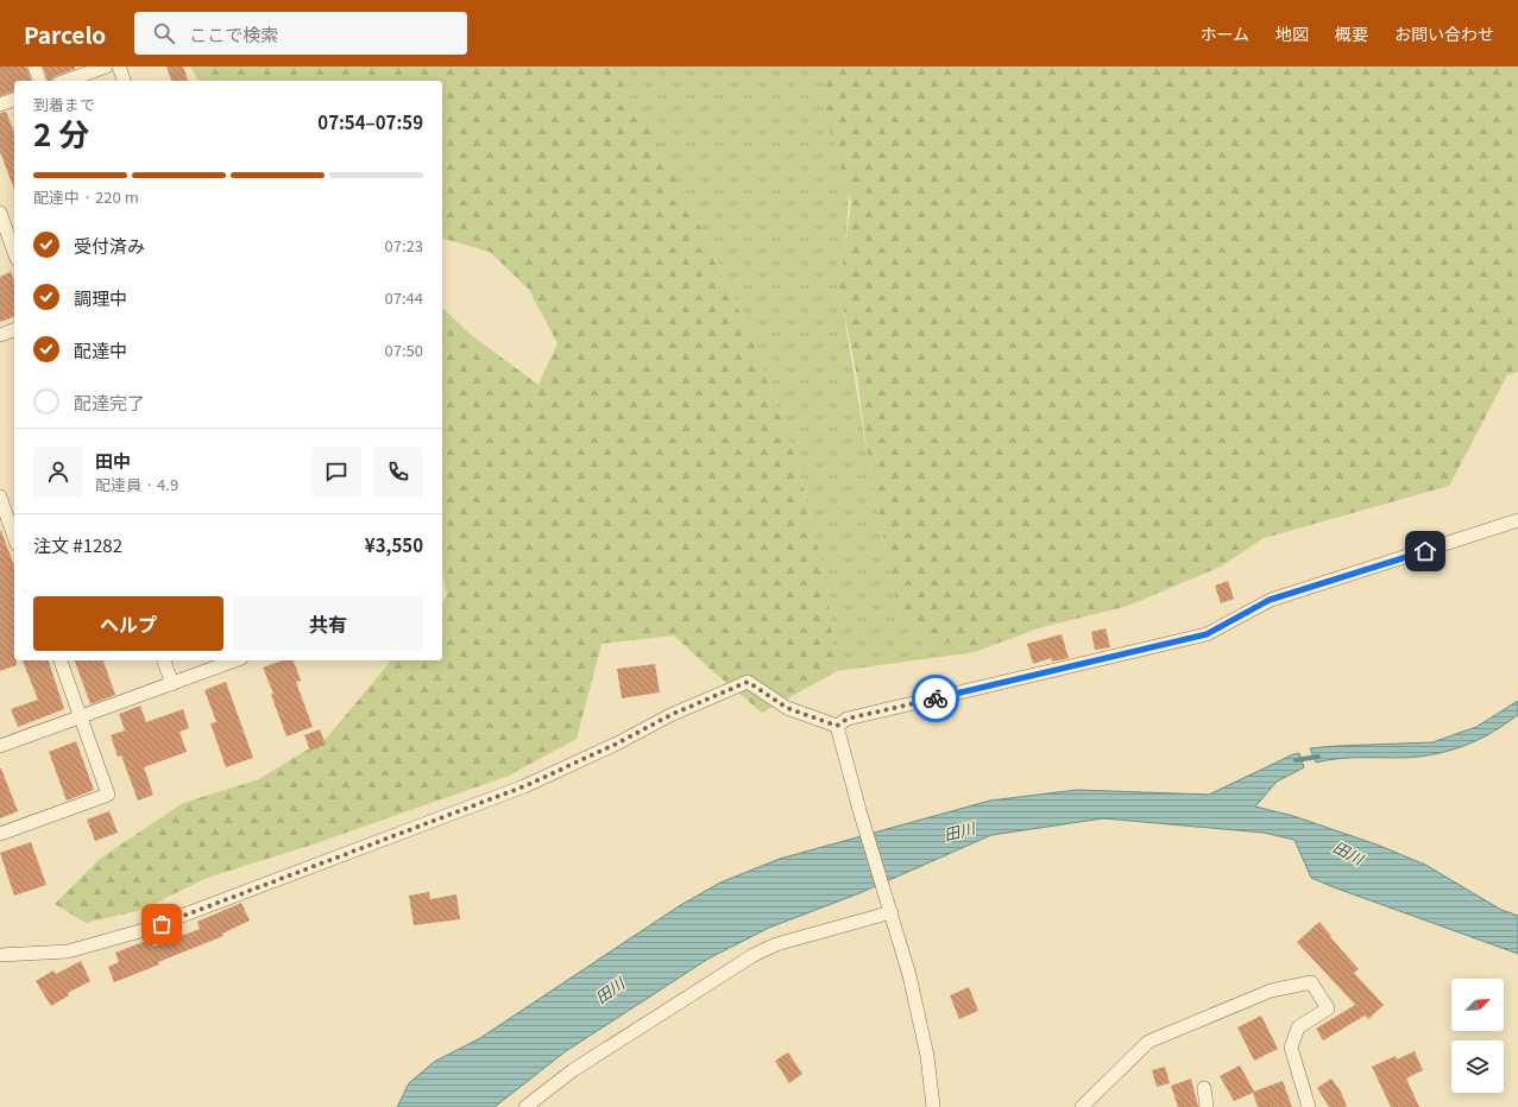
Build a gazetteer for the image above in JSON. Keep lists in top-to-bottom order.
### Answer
{
  "water": ["田川"],
  "north": "top right",
  "page": {
    "header": "Parcelo",
    "search": "ここで検索",
    "nav": [
      "ホーム",
      "地図",
      "概要",
      "お問い合わせ"
    ],
    "heading": ["2 分", "到着まで", "07:54–07:59"],
    "panel": [
      "田中",
      "配達員 · 4.9",
      "注文 #1282",
      "¥3,550"
    ],
    "bar": "配達中 · 220 m",
    "list": [
      ["受付済み", "07:23"],
      ["調理中", "07:44"],
      ["配達中", "07:50"],
      "配達完了"
    ],
    "buttons": ["ヘルプ", "共有"]
  }
}
